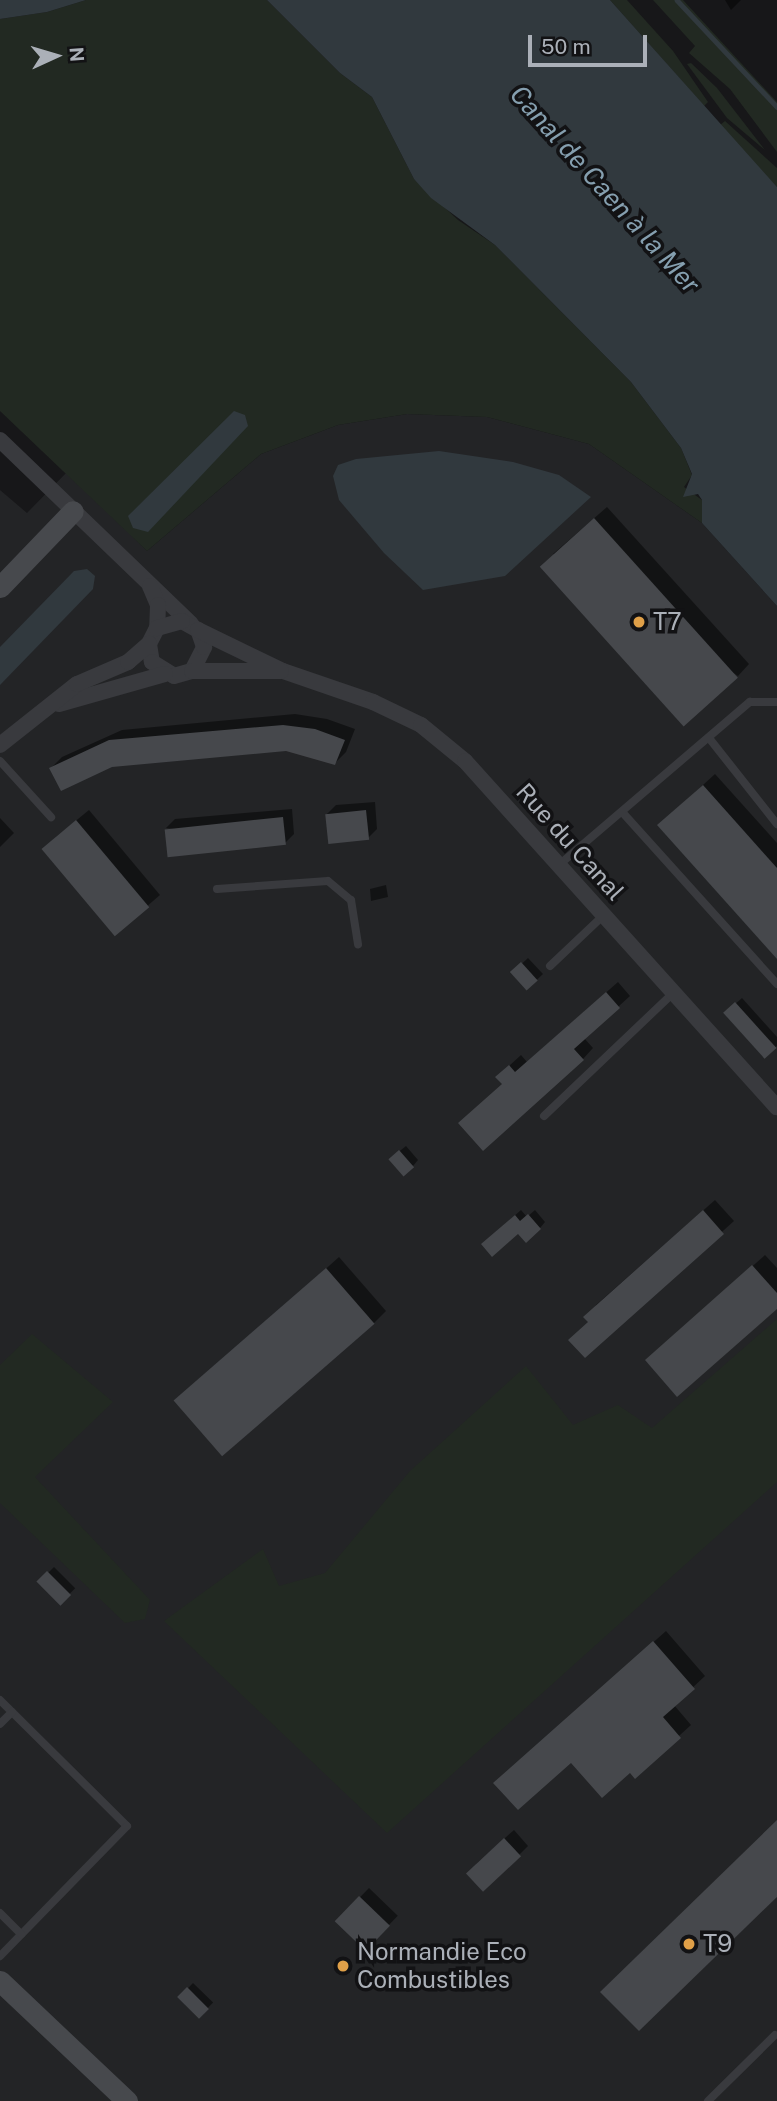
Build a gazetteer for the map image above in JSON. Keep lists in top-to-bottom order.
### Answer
{
  "streets": {
    "street": ["Rue du Canal"]
  },
  "water": ["Canal de Caen à la Mer"],
  "places": ["T7", "T9", "Normandie Eco Combustibles"],
  "scale_bar": "50 m",
  "north": "right"
}
